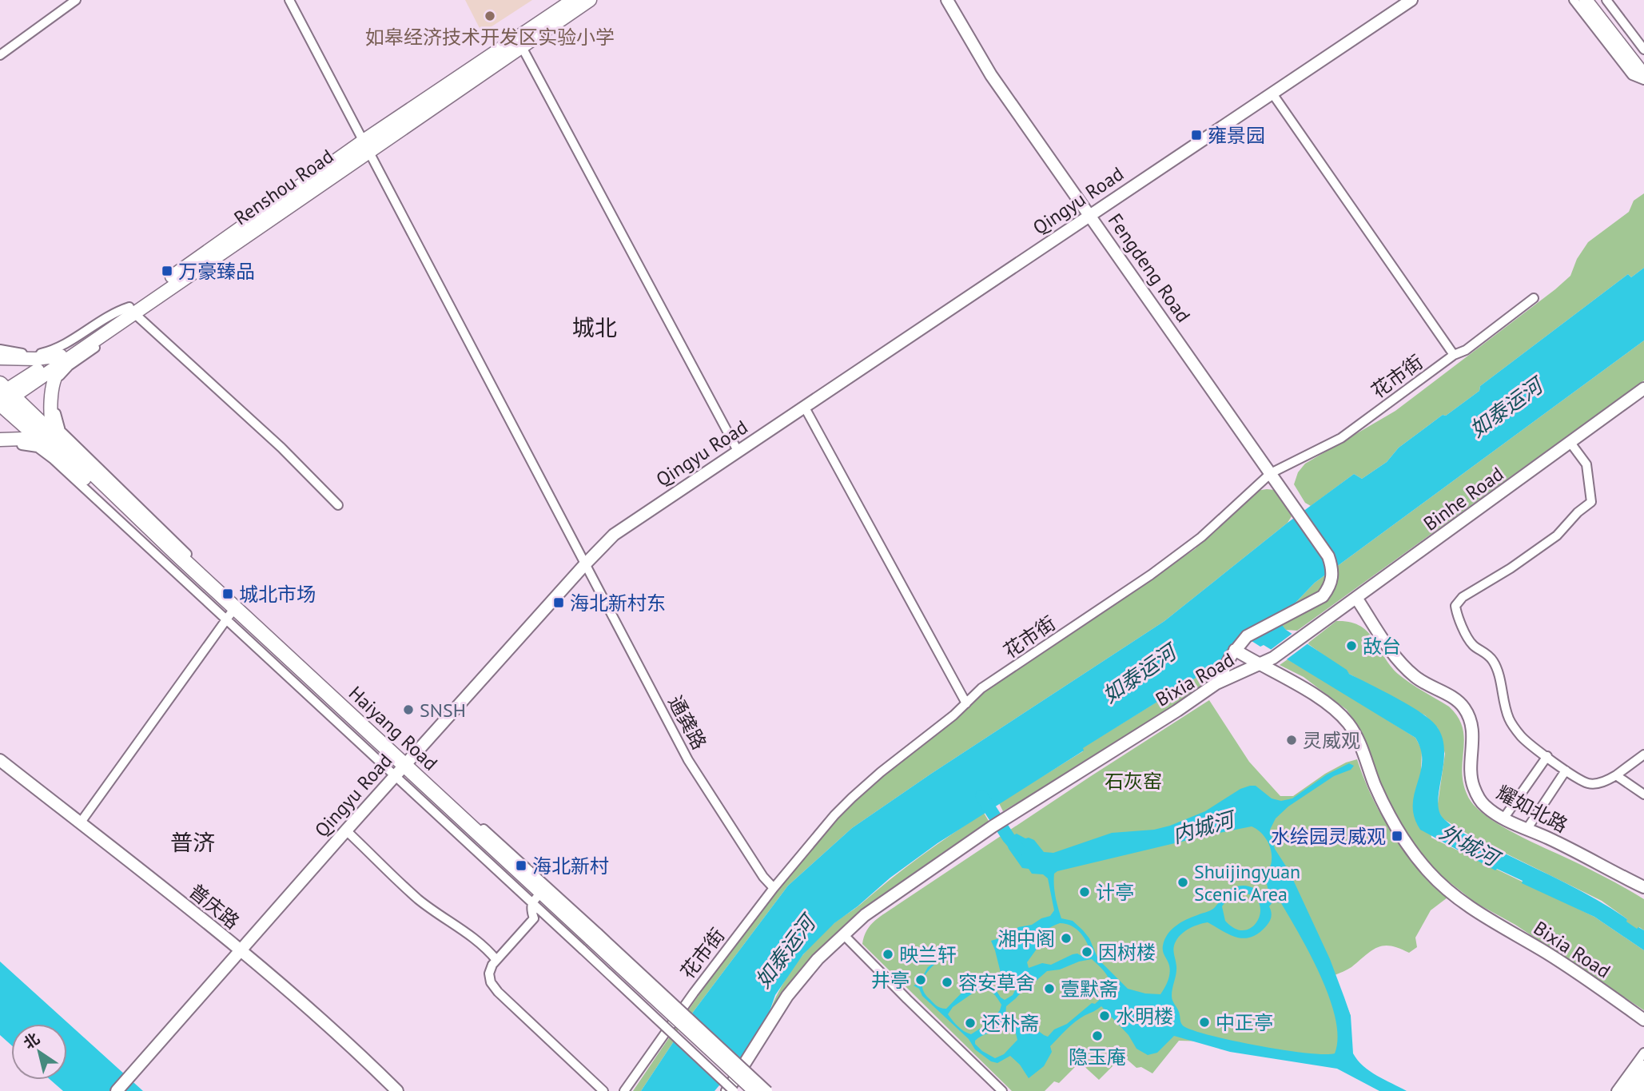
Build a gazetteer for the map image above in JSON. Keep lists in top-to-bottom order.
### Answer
{
  "streets": {
    "main road": ["Renshou Road", "Haiyang Road"],
    "street": [
      "Qingyu Road",
      "Fengdeng Road",
      "花市街",
      "Binhe Road",
      "Bixia Road",
      "通龚路",
      "耀如北路",
      "普庆路"
    ]
  },
  "crossings": [
    ["Renshou Road", "通龚路"],
    ["Renshou Road", "Haiyang Road"],
    ["Qingyu Road", "Fengdeng Road"],
    ["Qingyu Road", "通龚路"],
    ["Qingyu Road", "Haiyang Road"],
    ["Qingyu Road", "普庆路"],
    ["Fengdeng Road", "花市街"],
    ["花市街", "通龚路"],
    ["Binhe Road", "Bixia Road"],
    ["Binhe Road", "耀如北路"]
  ],
  "districts": ["城北", "普济"],
  "water": ["如泰运河", "内城河", "外城河"],
  "parks": ["石灰窑"],
  "places": {
    "other": [
      "如皋经济技术开发区实验小学",
      "敌台",
      "SNSH",
      "灵威观",
      "Shuijingyuan Scenic Area",
      "计亭",
      "湘中阁",
      "因树楼",
      "映兰轩",
      "井亭",
      "容安草舍",
      "壹默斋",
      "水明楼",
      "中正亭",
      "还朴斋",
      "隐玉庵"
    ],
    "transit": [
      "雍景园",
      "万豪臻品",
      "城北市场",
      "海北新村东",
      "水绘园灵威观",
      "海北新村"
    ]
  },
  "north": "top left"
}
